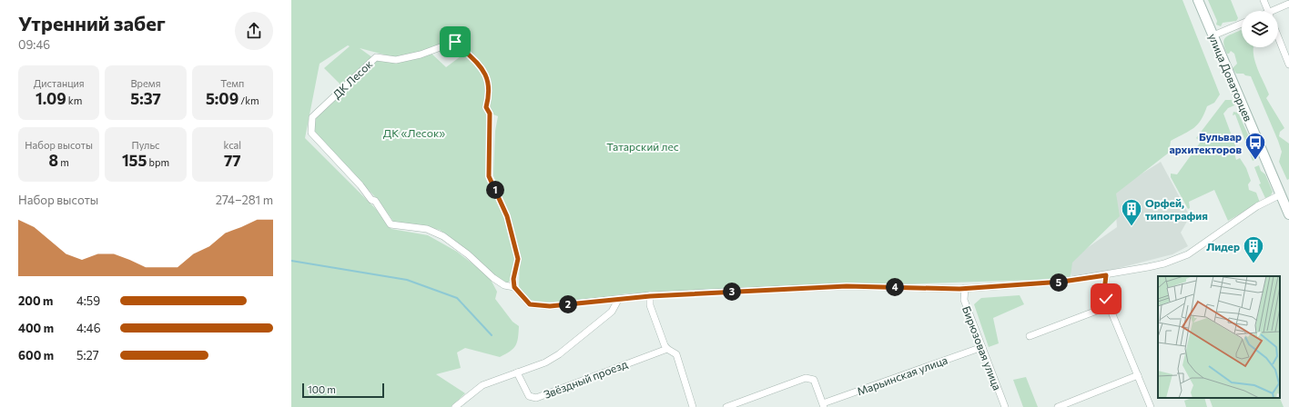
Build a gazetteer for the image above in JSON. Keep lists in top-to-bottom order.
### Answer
{
  "streets": {
    "main road": ["улица Доваторцев"],
    "street": [
      "ДК Лесок",
      "Бирюзовая улица",
      "Марьинская улица",
      "Звёздный проезд"
    ]
  },
  "crossings": [
    ["улица Доваторцев", "ДК Лесок"],
    ["ДК Лесок", "Бирюзовая улица"],
    ["Бирюзовая улица", "Марьинская улица"]
  ],
  "parks": ["ДК «Лесок»", "Татарский лес"],
  "places": {
    "bus stop": ["Бульвар архитекторов"],
    "building": ["Орфей, типография", "Лидер"]
  },
  "scale_bar": "100 m",
  "page": {
    "heading": ["Утренний забег", "09:46"],
    "stats": [
      ["Дистанция", "1.09 km"],
      ["Время", "5:37"],
      ["Темп", "5:09 /km"],
      ["Набор высоты", "8 m"],
      ["Пульс", "155 bpm"],
      ["kcal", "77"]
    ],
    "pins": [
      "1",
      "5",
      "4",
      "3",
      "2"
    ],
    "chart": ["Набор высоты", "274–281 m"],
    "list": [
      {
        "name": "200 m",
        "note": "4:59"
      },
      {
        "name": "400 m",
        "note": "4:46"
      },
      {
        "name": "600 m",
        "note": "5:27"
      }
    ],
    "scale": "100 m"
  }
}
